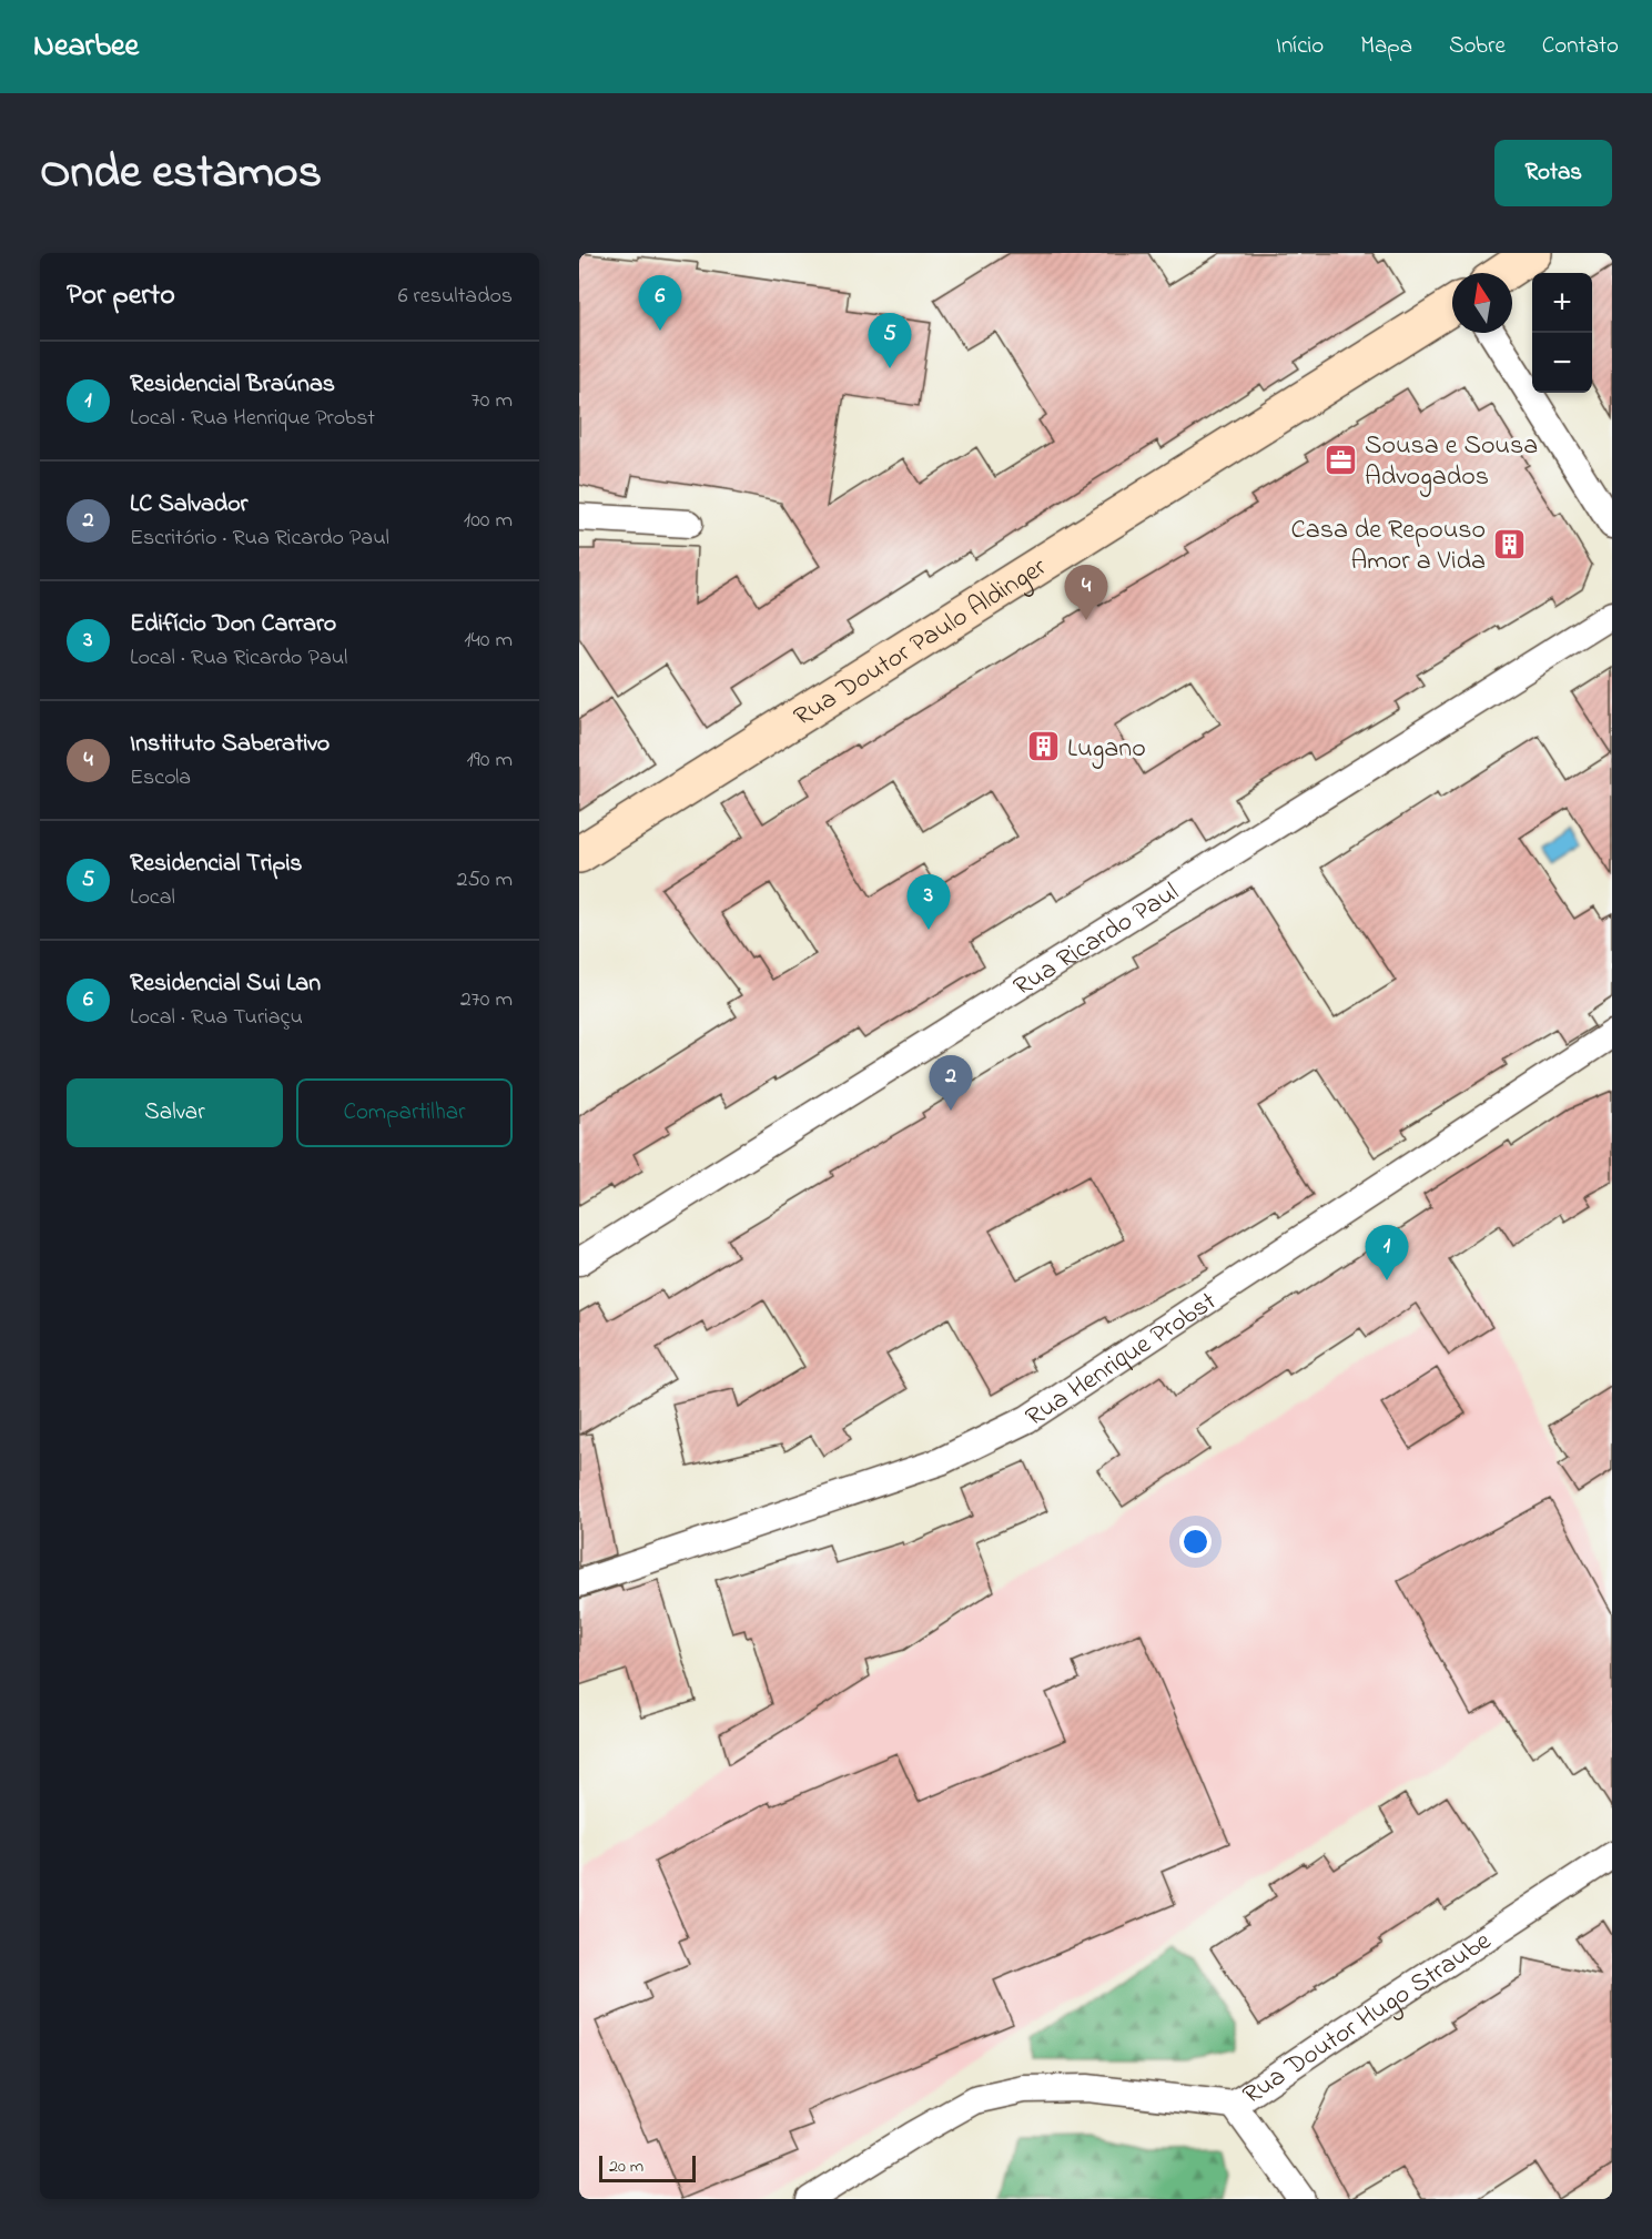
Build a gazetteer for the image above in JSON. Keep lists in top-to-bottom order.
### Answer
{
  "streets": {
    "street": [
      "Rua Doutor Paulo Aldinger",
      "Rua Ricardo Paul",
      "Rua Henrique Probst",
      "Rua Doutor Hugo Straube"
    ]
  },
  "places": {
    "office": ["Sousa e Sousa Advogados"],
    "building": ["Casa de Repouso Amor a Vida", "Lugano"]
  },
  "scale_bar": "20 m",
  "north": "top",
  "page": {
    "header": "Nearbee",
    "nav": [
      "Início",
      "Mapa",
      "Sobre",
      "Contato"
    ],
    "title": "Onde estamos",
    "buttons": [
      "Rotas",
      ["Salvar", "Compartilhar"]
    ],
    "heading": ["Por perto", "6 resultados"],
    "map_buttons": ["+", "−"],
    "pins": [
      "6",
      "5",
      "4",
      "3",
      "2",
      "1"
    ],
    "list": [
      {
        "mark": "1",
        "name": "Residencial Braúnas",
        "note": "Local · Rua Henrique Probst",
        "value": "70 m"
      },
      {
        "mark": "2",
        "name": "LC Salvador",
        "note": "Escritório · Rua Ricardo Paul",
        "value": "100 m"
      },
      {
        "mark": "3",
        "name": "Edifício Don Carraro",
        "note": "Local · Rua Ricardo Paul",
        "value": "140 m"
      },
      {
        "mark": "4",
        "name": "Instituto Saberativo",
        "note": "Escola",
        "value": "190 m"
      },
      {
        "mark": "5",
        "name": "Residencial Tripis",
        "note": "Local",
        "value": "250 m"
      },
      {
        "mark": "6",
        "name": "Residencial Sui Lan",
        "note": "Local · Rua Turiaçu",
        "value": "270 m"
      }
    ],
    "scale": "20 m"
  }
}
